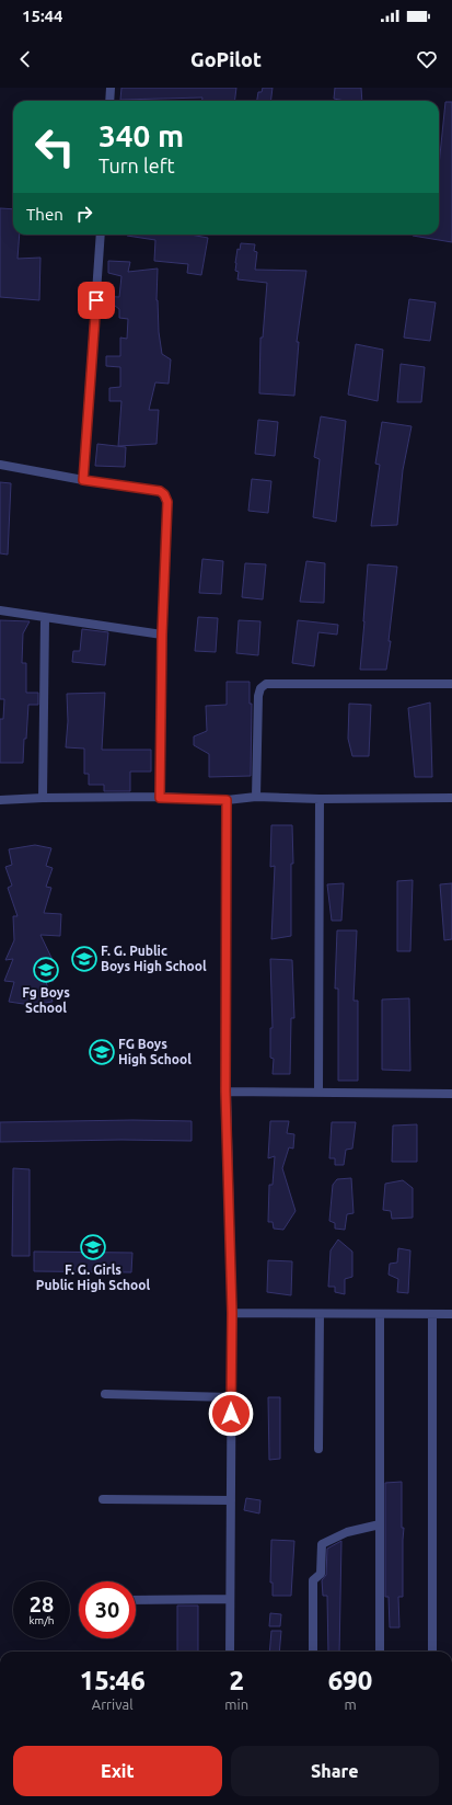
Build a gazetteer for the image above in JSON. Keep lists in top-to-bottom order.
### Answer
{
  "places": {
    "school or university": [
      "F. G. Public Boys High School",
      "Fg Boys School",
      "FG Boys High School",
      "F. G. Girls Public High School"
    ]
  },
  "page": {
    "status": "15:44",
    "header": "GoPilot",
    "turn": ["340 m", "Turn left"],
    "then": "Then",
    "speed": "28 km/h",
    "limit": "30",
    "eta": [
      "15:46",
      "Arrival",
      "2",
      "min",
      "690",
      "m"
    ],
    "buttons": ["Exit", "Share"]
  }
}
